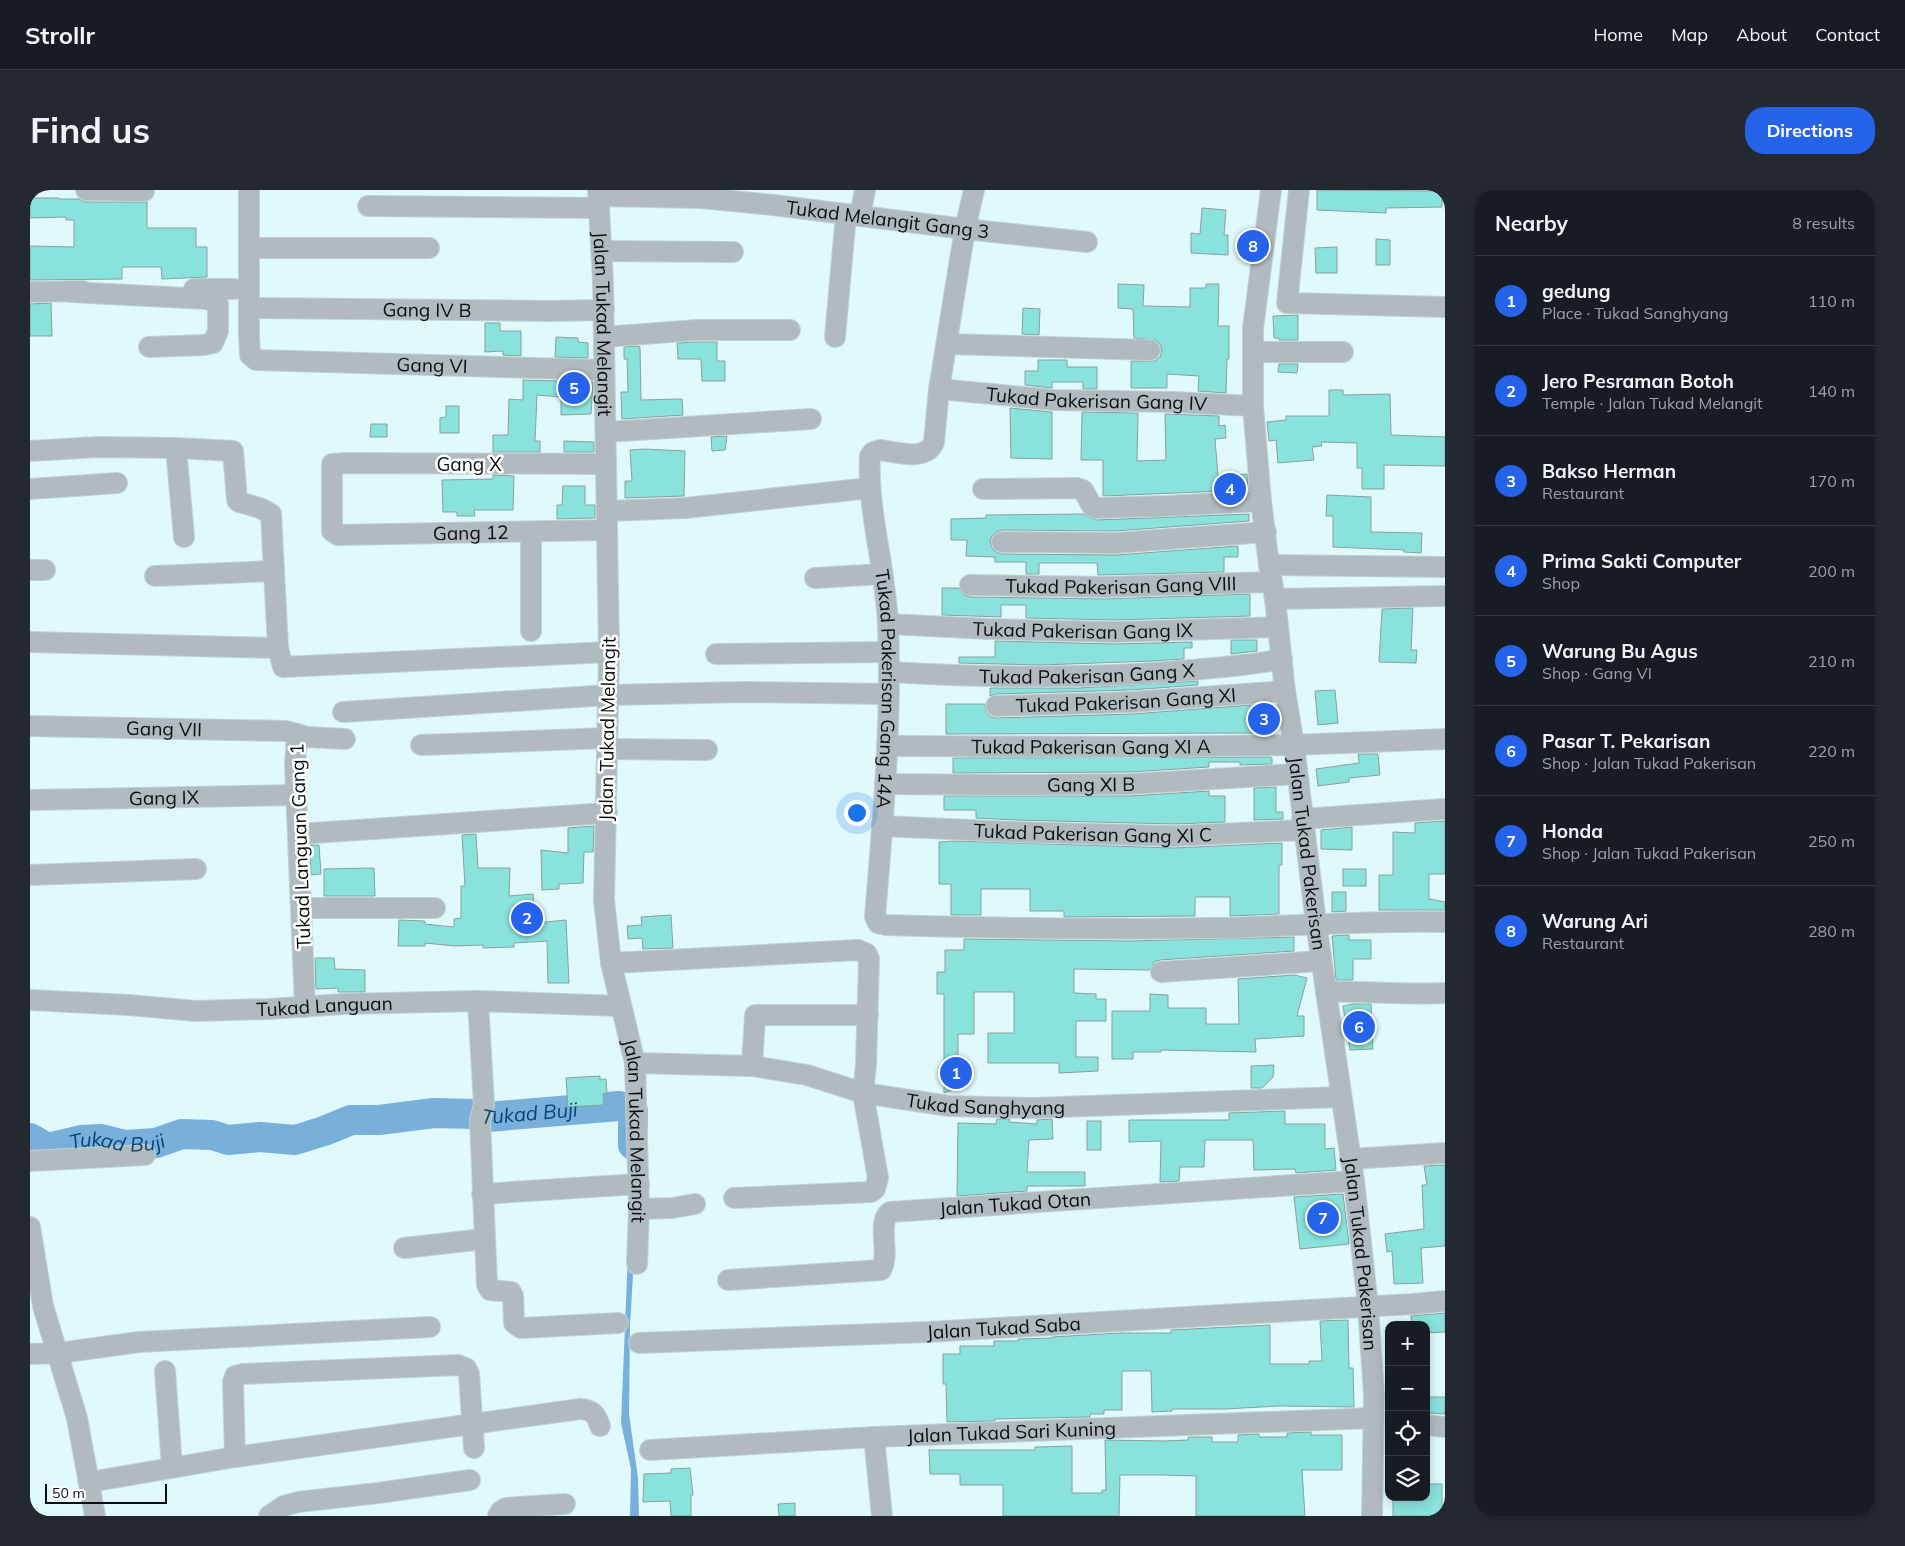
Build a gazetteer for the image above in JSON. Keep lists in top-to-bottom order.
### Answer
{
  "streets": {
    "street": [
      "Tukad Melangit Gang 3",
      "Gang IV B",
      "Jalan Tukad Melangit",
      "Gang VI",
      "Tukad Pakerisan Gang IV",
      "Gang X",
      "Gang 12",
      "Tukad Pakerisan Gang VIII",
      "Tukad Pakerisan Gang IX",
      "Tukad Pakerisan Gang X",
      "Tukad Pakerisan Gang 14A",
      "Tukad Pakerisan Gang XI",
      "Gang VII",
      "Tukad Pakerisan Gang XI A",
      "Gang XI B",
      "Gang IX",
      "Tukad Pakerisan Gang XI C",
      "Tukad Languan Gang 1",
      "Jalan Tukad Pakerisan",
      "Tukad Languan",
      "Tukad Sanghyang",
      "Jalan Tukad Otan",
      "Jalan Tukad Saba",
      "Jalan Tukad Sari Kuning"
    ]
  },
  "crossings": [
    ["Tukad Melangit Gang 3", "Jalan Tukad Melangit"],
    ["Tukad Melangit Gang 3", "Tukad Pakerisan Gang 14A"],
    ["Gang IV B", "Jalan Tukad Melangit"],
    ["Gang IV B", "Gang VI"],
    ["Jalan Tukad Melangit", "Gang VI"],
    ["Jalan Tukad Melangit", "Gang X"],
    ["Jalan Tukad Melangit", "Gang 12"],
    ["Jalan Tukad Melangit", "Tukad Languan"],
    ["Jalan Tukad Melangit", "Tukad Sanghyang"],
    ["Tukad Pakerisan Gang IV", "Tukad Pakerisan Gang 14A"],
    ["Tukad Pakerisan Gang IV", "Jalan Tukad Pakerisan"],
    ["Gang X", "Gang 12"],
    ["Gang 12", "Tukad Pakerisan Gang 14A"],
    ["Tukad Pakerisan Gang VIII", "Jalan Tukad Pakerisan"],
    ["Tukad Pakerisan Gang IX", "Tukad Pakerisan Gang 14A"],
    ["Tukad Pakerisan Gang IX", "Jalan Tukad Pakerisan"],
    ["Tukad Pakerisan Gang X", "Tukad Pakerisan Gang 14A"],
    ["Tukad Pakerisan Gang X", "Jalan Tukad Pakerisan"],
    ["Tukad Pakerisan Gang 14A", "Tukad Pakerisan Gang XI A"],
    ["Tukad Pakerisan Gang 14A", "Gang XI B"],
    ["Tukad Pakerisan Gang 14A", "Tukad Pakerisan Gang XI C"],
    ["Tukad Pakerisan Gang 14A", "Jalan Tukad Pakerisan"],
    ["Tukad Pakerisan Gang XI", "Jalan Tukad Pakerisan"],
    ["Gang VII", "Tukad Languan Gang 1"],
    ["Tukad Pakerisan Gang XI A", "Jalan Tukad Pakerisan"],
    ["Gang XI B", "Jalan Tukad Pakerisan"],
    ["Gang IX", "Tukad Languan Gang 1"],
    ["Tukad Pakerisan Gang XI C", "Jalan Tukad Pakerisan"],
    ["Tukad Languan Gang 1", "Tukad Languan"],
    ["Jalan Tukad Pakerisan", "Tukad Sanghyang"],
    ["Jalan Tukad Pakerisan", "Jalan Tukad Otan"],
    ["Jalan Tukad Pakerisan", "Jalan Tukad Saba"],
    ["Jalan Tukad Pakerisan", "Jalan Tukad Sari Kuning"]
  ],
  "water": ["Tukad Buji"],
  "scale_bar": "50 m",
  "page": {
    "header": "Strollr",
    "nav": [
      "Home",
      "Map",
      "About",
      "Contact"
    ],
    "buttons": "Directions",
    "title": "Find us",
    "heading": ["Nearby", "8 results"],
    "pins": [
      "8",
      "5",
      "4",
      "3",
      "2",
      "6",
      "1",
      "7"
    ],
    "list": [
      {
        "mark": "1",
        "name": "gedung",
        "note": "Place · Tukad Sanghyang",
        "value": "110 m"
      },
      {
        "mark": "2",
        "name": "Jero Pesraman Botoh",
        "note": "Temple · Jalan Tukad Melangit",
        "value": "140 m"
      },
      {
        "mark": "3",
        "name": "Bakso Herman",
        "note": "Restaurant",
        "value": "170 m"
      },
      {
        "mark": "4",
        "name": "Prima Sakti Computer",
        "note": "Shop",
        "value": "200 m"
      },
      {
        "mark": "5",
        "name": "Warung Bu Agus",
        "note": "Shop · Gang VI",
        "value": "210 m"
      },
      {
        "mark": "6",
        "name": "Pasar T. Pekarisan",
        "note": "Shop · Jalan Tukad Pakerisan",
        "value": "220 m"
      },
      {
        "mark": "7",
        "name": "Honda",
        "note": "Shop · Jalan Tukad Pakerisan",
        "value": "250 m"
      },
      {
        "mark": "8",
        "name": "Warung Ari",
        "note": "Restaurant",
        "value": "280 m"
      }
    ],
    "map_buttons": ["+", "−"],
    "scale": "50 m"
  }
}
